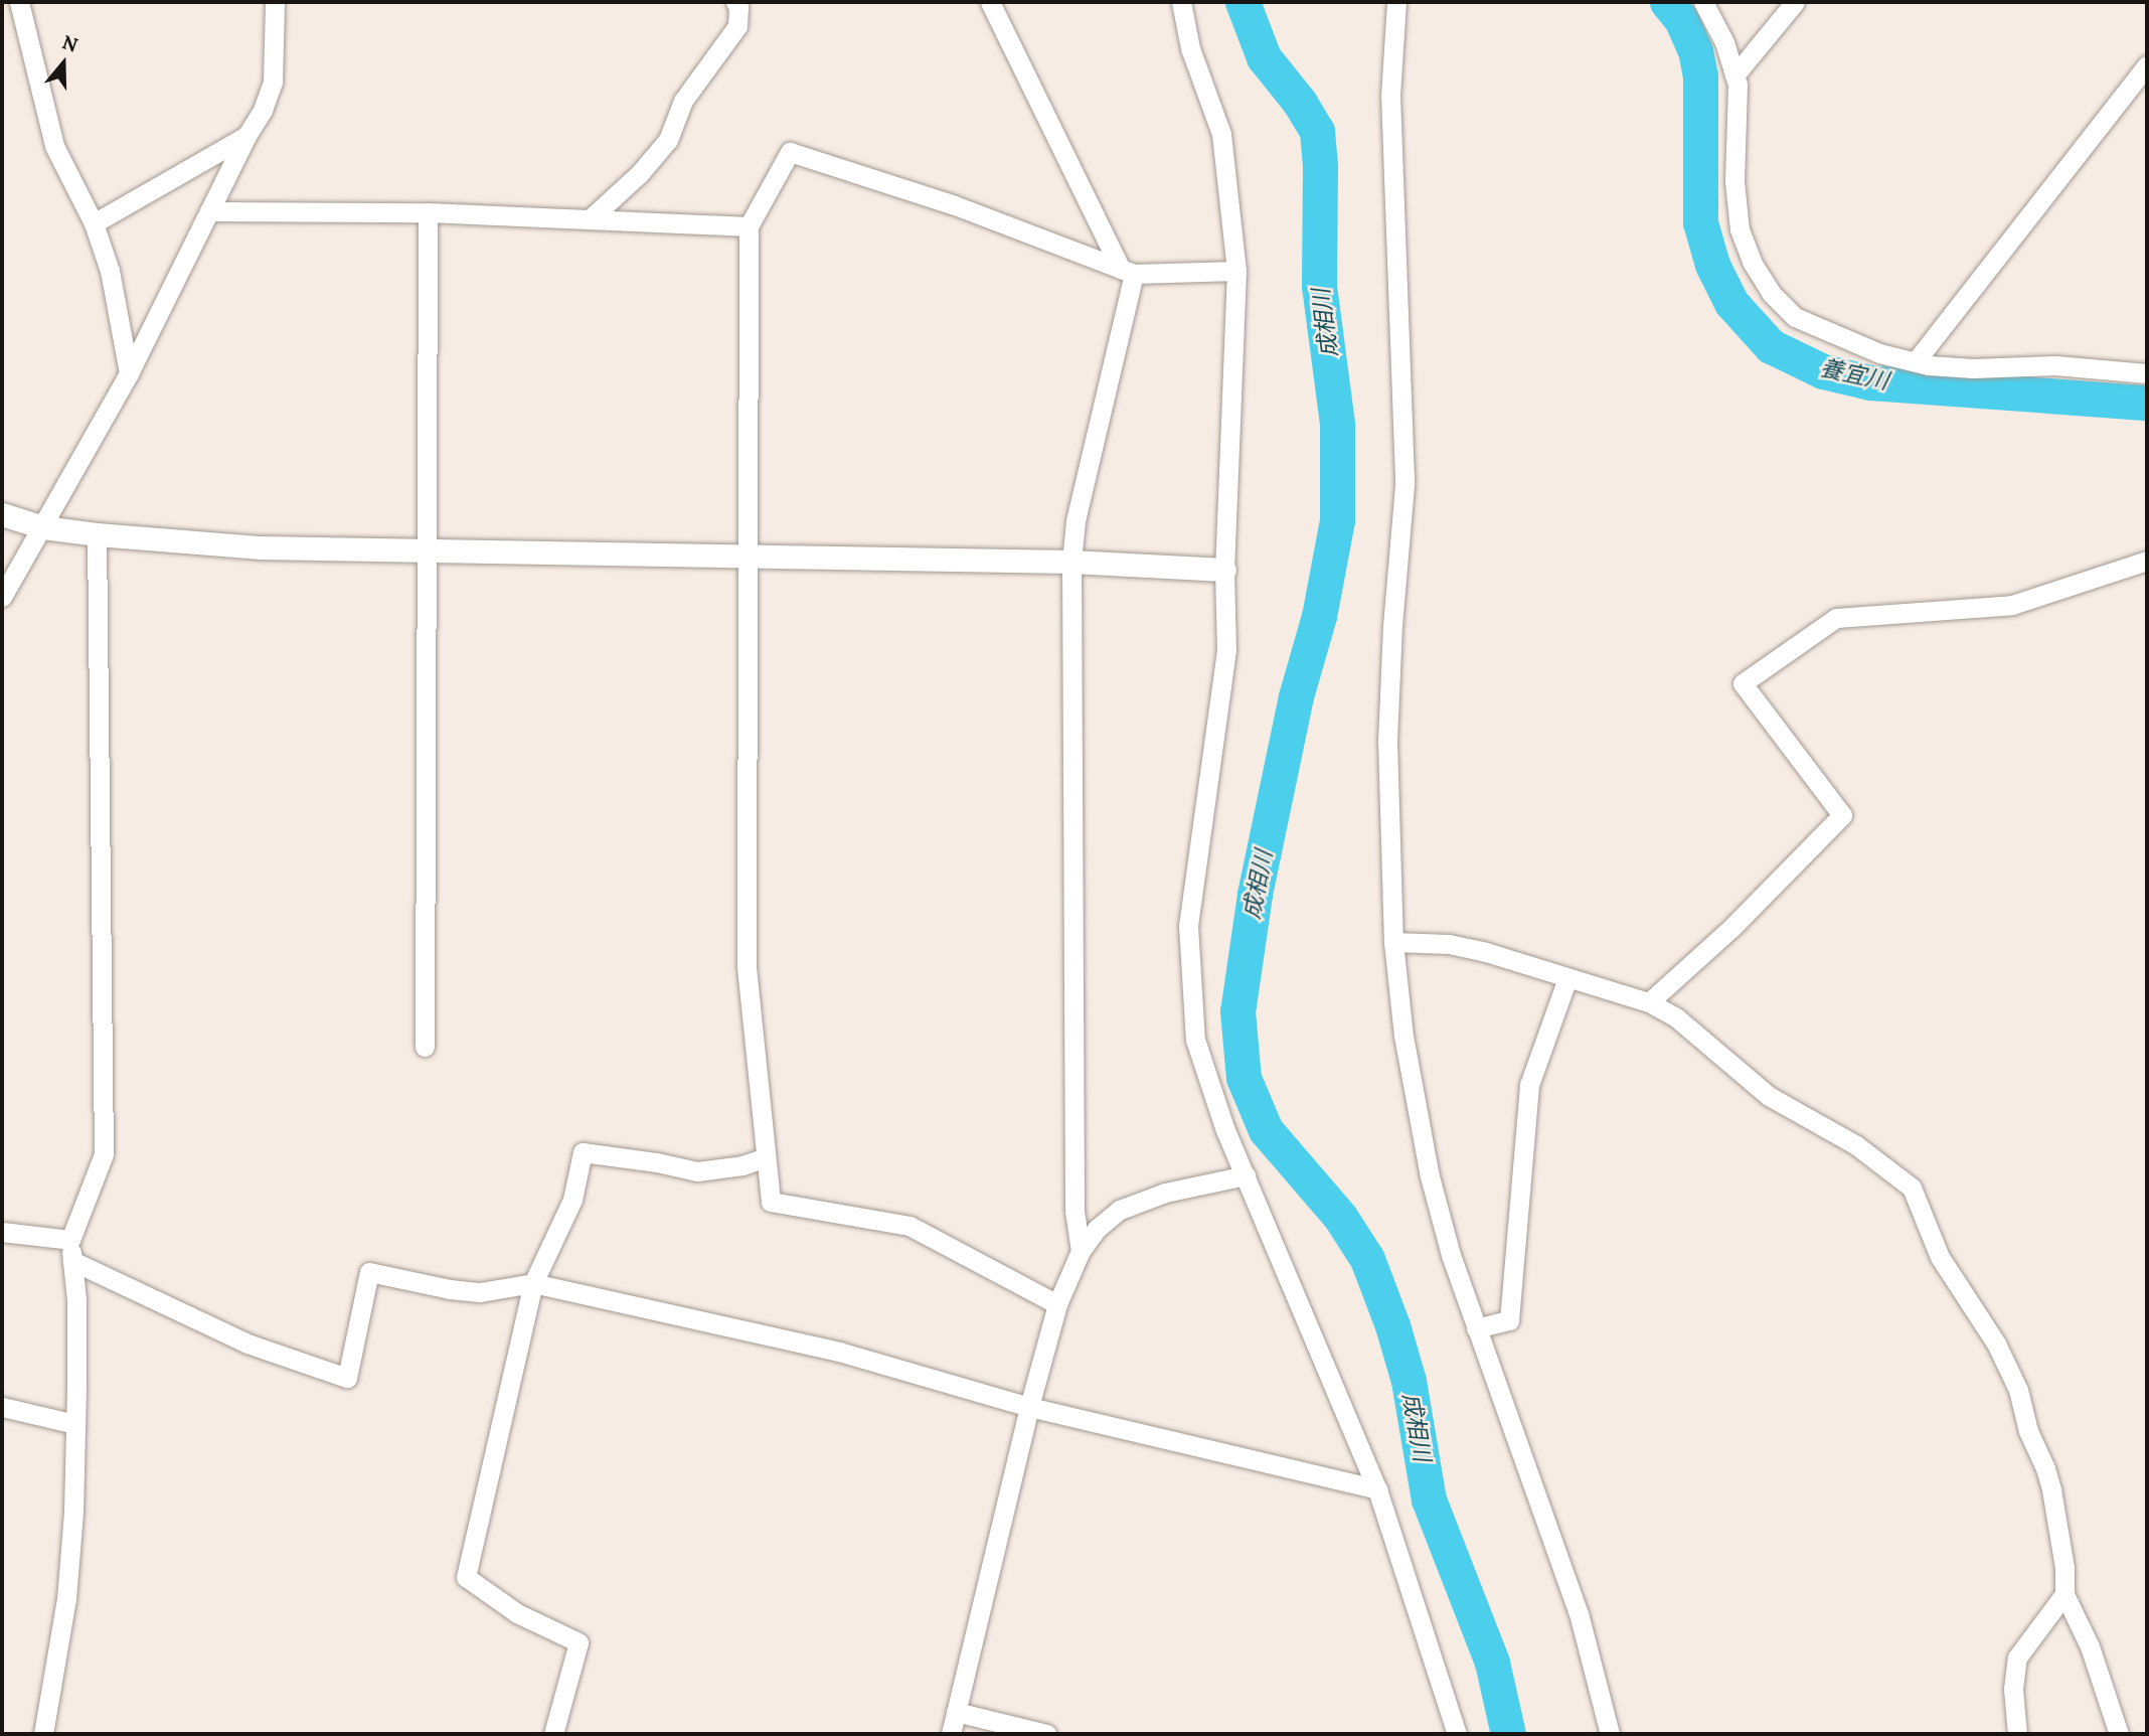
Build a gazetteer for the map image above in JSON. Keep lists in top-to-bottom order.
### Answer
{
  "water": ["成相川", "養宜川"],
  "north": "top"
}
